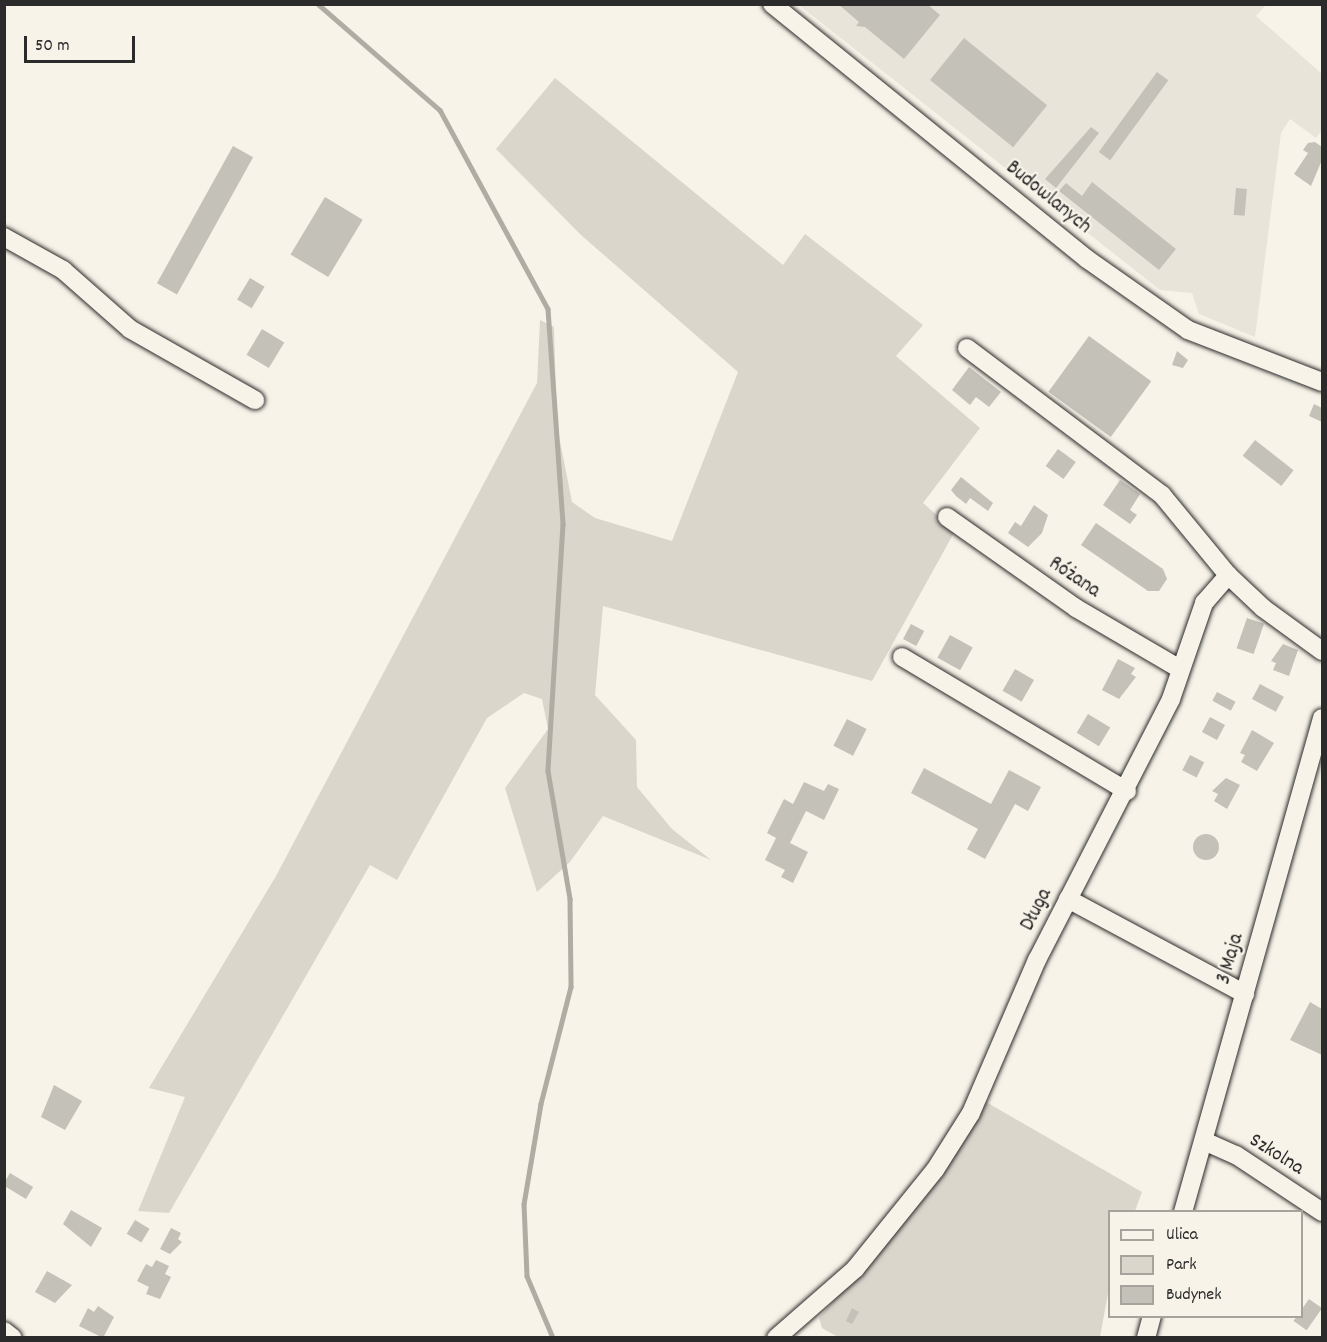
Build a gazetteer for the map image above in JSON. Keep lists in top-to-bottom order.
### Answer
{
  "streets": {
    "street": [
      "Budowlanych",
      "Różana",
      "Długa",
      "3 Maja",
      "Szkolna"
    ]
  },
  "crossings": [
    ["Różana", "Długa"],
    ["3 Maja", "Szkolna"]
  ],
  "legend": ["Ulica", "Park", "Budynek"],
  "scale_bar": "50 m"
}
